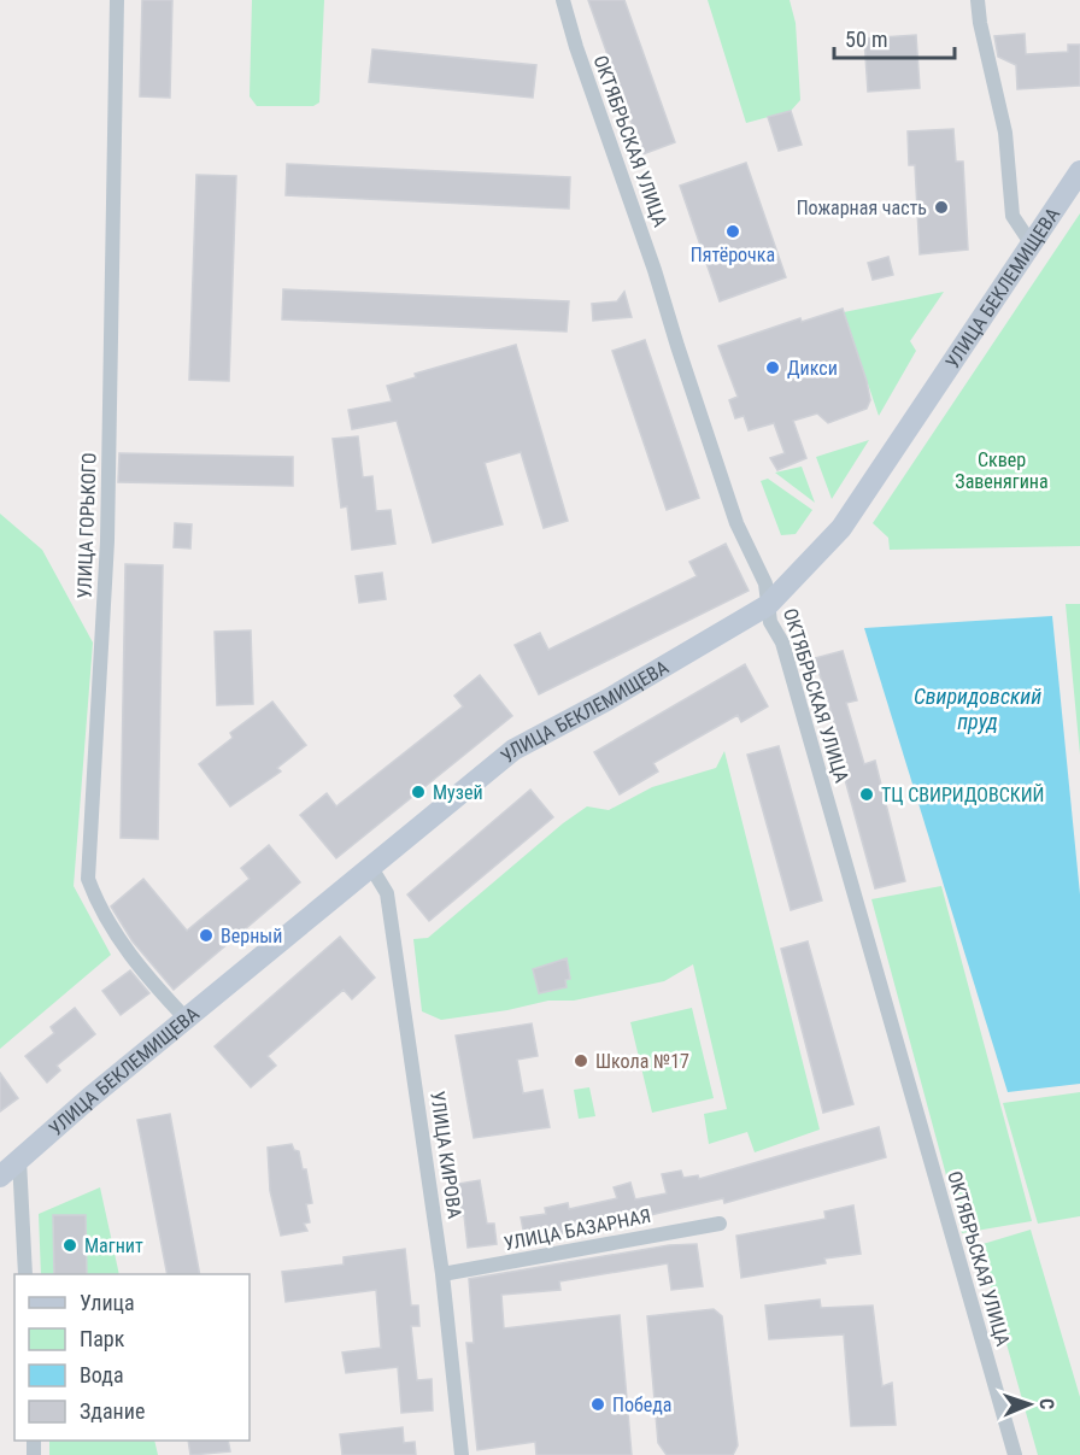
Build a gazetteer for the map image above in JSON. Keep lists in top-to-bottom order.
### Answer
{
  "streets": {
    "main road": ["УЛИЦА БЕКЛЕМИЩЕВА"],
    "street": [
      "ОКТЯБРЬСКАЯ УЛИЦА",
      "УЛИЦА ГОРЬКОГО",
      "УЛИЦА КИРОВА",
      "УЛИЦА БАЗАРНАЯ"
    ]
  },
  "crossings": [
    ["ОКТЯБРЬСКАЯ УЛИЦА", "УЛИЦА БЕКЛЕМИЩЕВА"],
    ["УЛИЦА БЕКЛЕМИЩЕВА", "УЛИЦА ГОРЬКОГО"],
    ["УЛИЦА БЕКЛЕМИЩЕВА", "УЛИЦА КИРОВА"],
    ["УЛИЦА КИРОВА", "УЛИЦА БАЗАРНАЯ"]
  ],
  "water": ["Свиридовский пруд"],
  "parks": ["Сквер Завенягина"],
  "places": [
    "Пожарная часть",
    "Пятёрочка",
    "Дикси",
    "Музей",
    "ТЦ СВИРИДОВСКИЙ",
    "Верный",
    "Школа №17",
    "Магнит",
    "Победа"
  ],
  "legend": [
    "Улица",
    "Парк",
    "Вода",
    "Здание"
  ],
  "scale_bar": "50 m",
  "north": "right"
}
